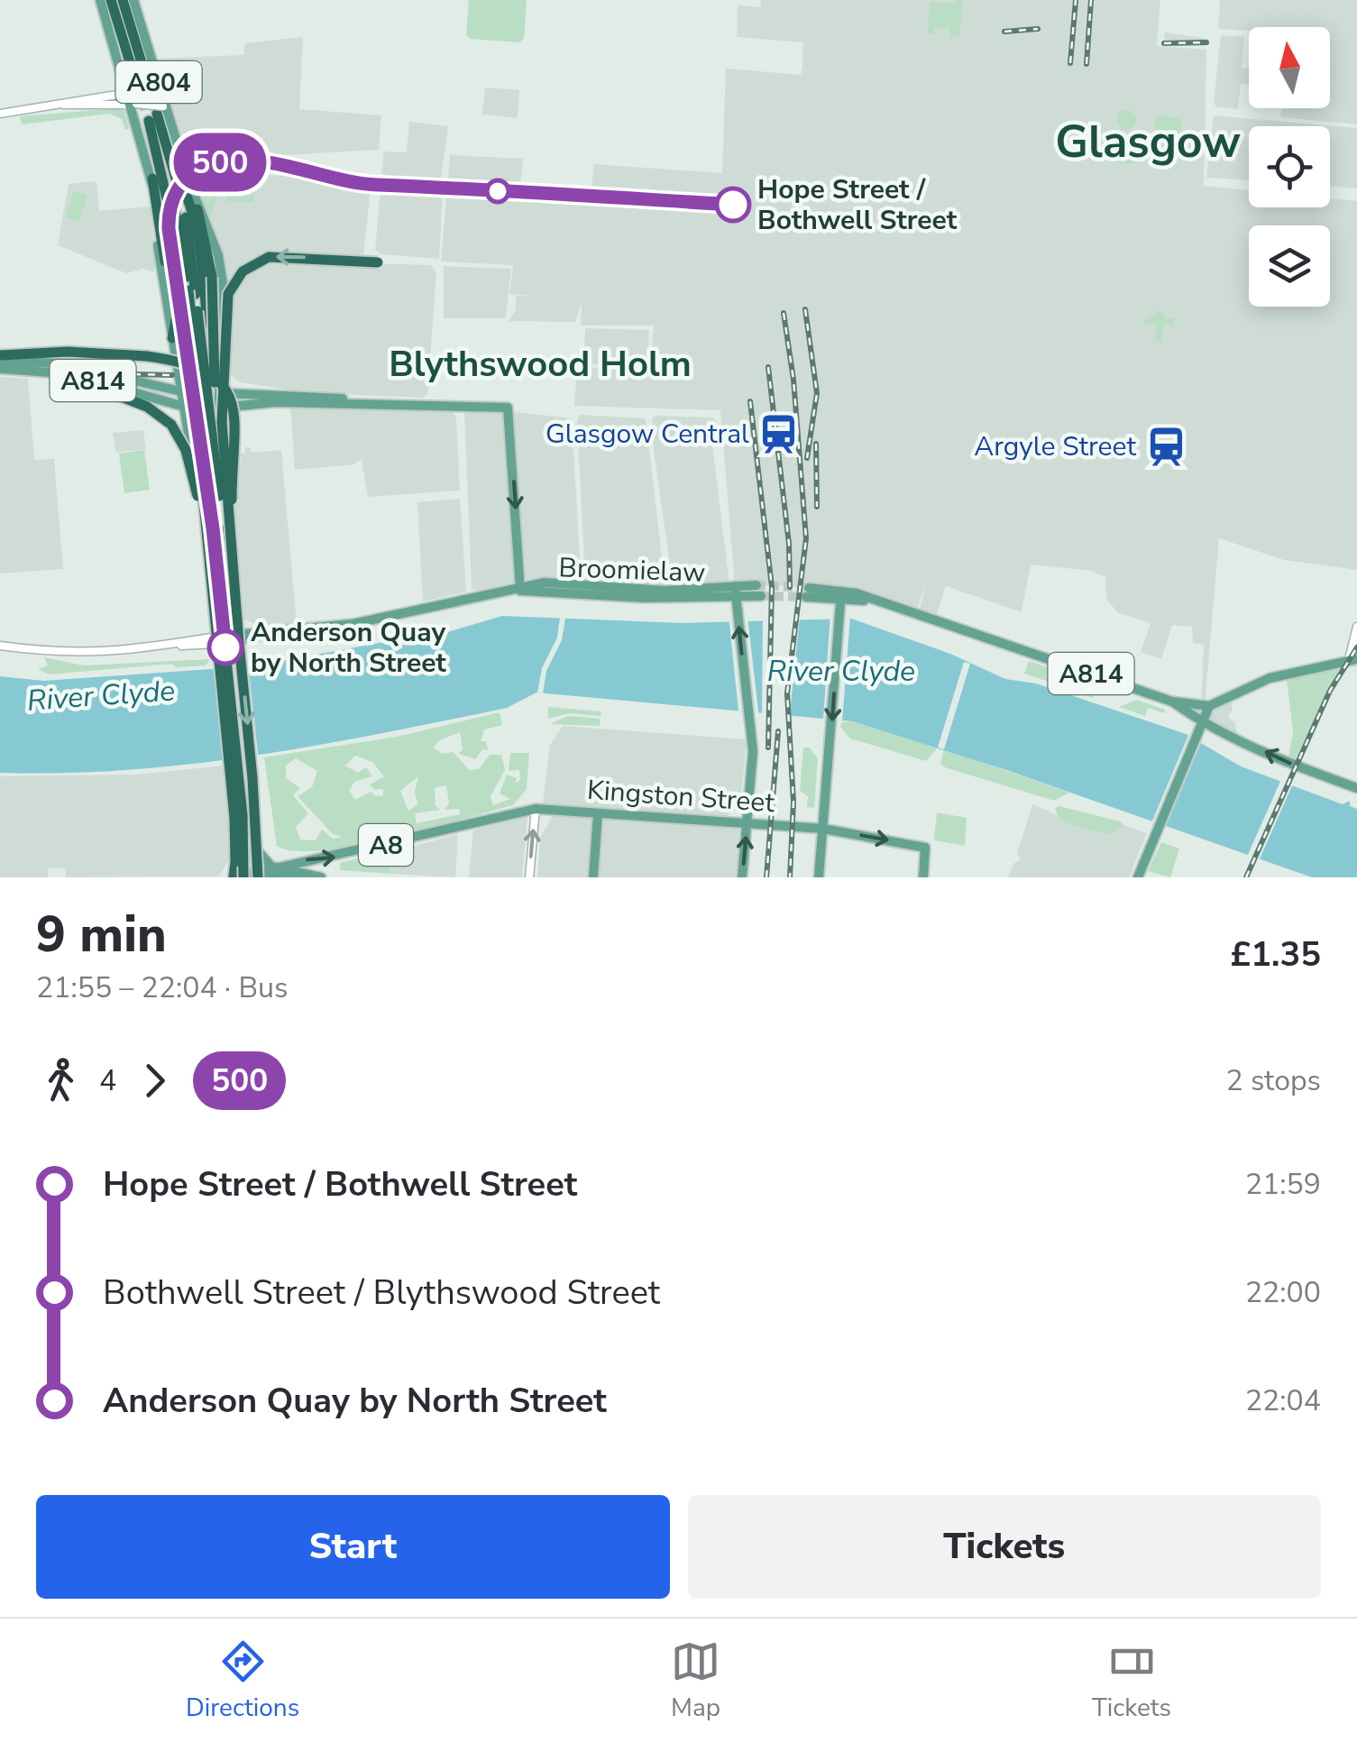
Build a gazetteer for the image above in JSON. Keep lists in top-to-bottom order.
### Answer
{
  "streets": {
    "main road": [
      "A804",
      "A814",
      "Broomielaw",
      "Kingston Street",
      "A8"
    ]
  },
  "crossings": [
    ["A804", "A814"],
    ["A804", "Broomielaw"],
    ["A814", "Broomielaw"],
    ["Kingston Street", "A8"]
  ],
  "districts": ["Glasgow", "Blythswood Holm"],
  "water": ["River Clyde"],
  "places": {
    "other": ["Hope Street / Bothwell Street", "Anderson Quay by North Street"],
    "station": ["Glasgow Central", "Argyle Street"]
  },
  "lines": ["bus line 500"],
  "north": "top",
  "page": {
    "on_map": "500",
    "heading": ["9 min", "21:55 – 22:04 · Bus", "£1.35"],
    "legs": ["4", "500", "2 stops"],
    "list": [
      {
        "name": "Hope Street / Bothwell Street",
        "value": "21:59"
      },
      {
        "name": "Bothwell Street / Blythswood Street",
        "value": "22:00"
      },
      {
        "name": "Anderson Quay by North Street",
        "value": "22:04"
      }
    ],
    "buttons": ["Start", "Tickets"],
    "tabs": ["Directions", "Map", "Tickets"]
  }
}
